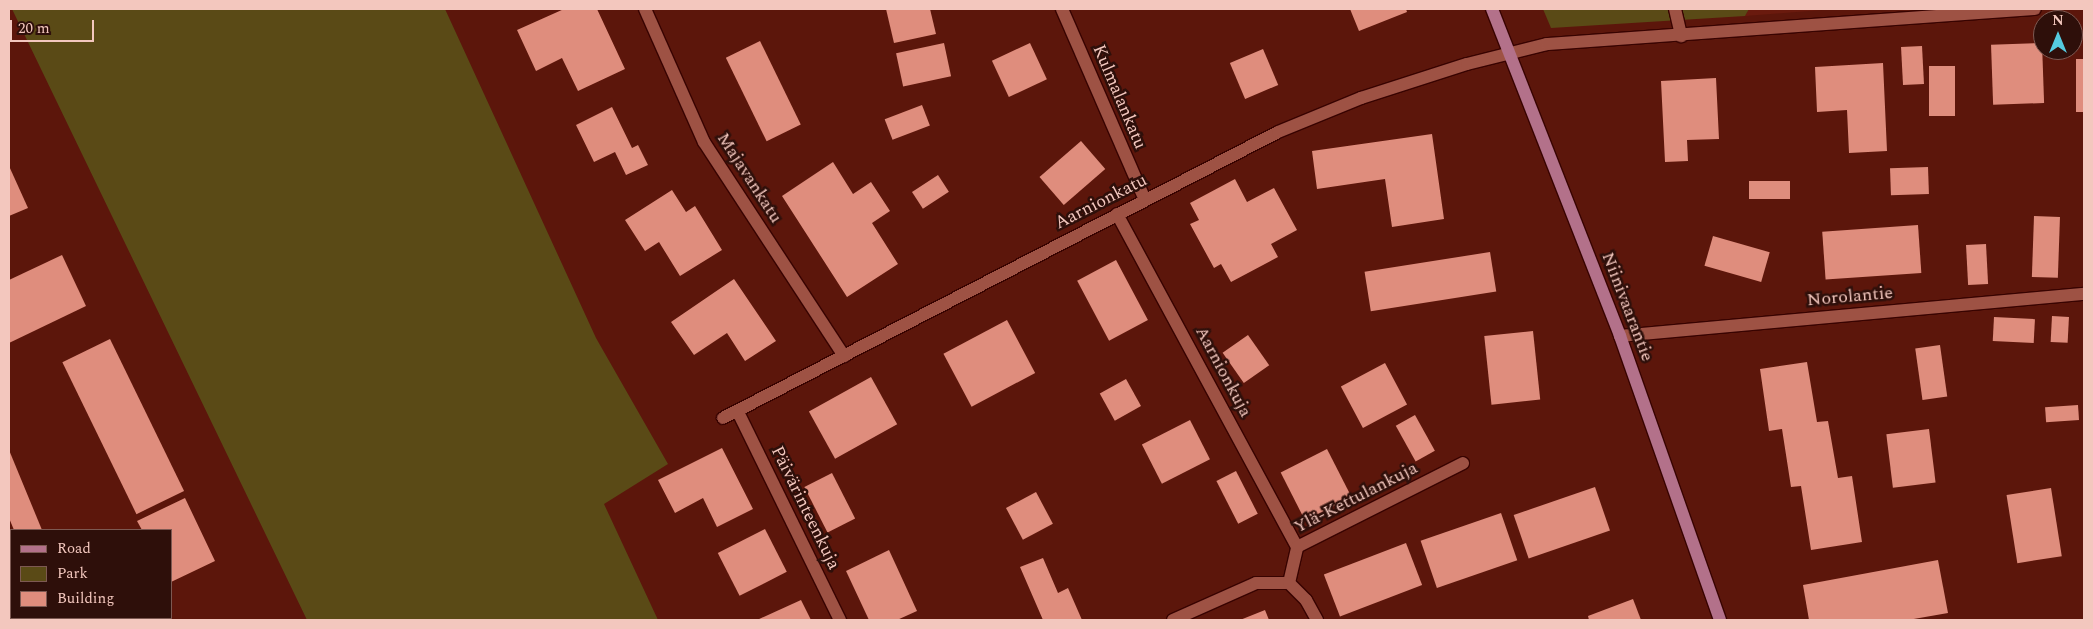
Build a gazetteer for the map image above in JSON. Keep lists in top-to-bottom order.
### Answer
{
  "streets": {
    "main road": ["Niinivaarantie"],
    "street": [
      "Kulmalankatu",
      "Majavankatu",
      "Aarnionkatu",
      "Norolantie",
      "Aarnionkuja",
      "Ylä-Kettulankuja",
      "Päivärinteenkuja"
    ]
  },
  "crossings": [
    ["Kulmalankatu", "Aarnionkatu"],
    ["Majavankatu", "Aarnionkatu"],
    ["Aarnionkatu", "Niinivaarantie"],
    ["Aarnionkatu", "Aarnionkuja"],
    ["Aarnionkatu", "Päivärinteenkuja"],
    ["Norolantie", "Niinivaarantie"],
    ["Aarnionkuja", "Ylä-Kettulankuja"]
  ],
  "legend": ["Road", "Park", "Building"],
  "scale_bar": "20 m",
  "north": "top"
}
